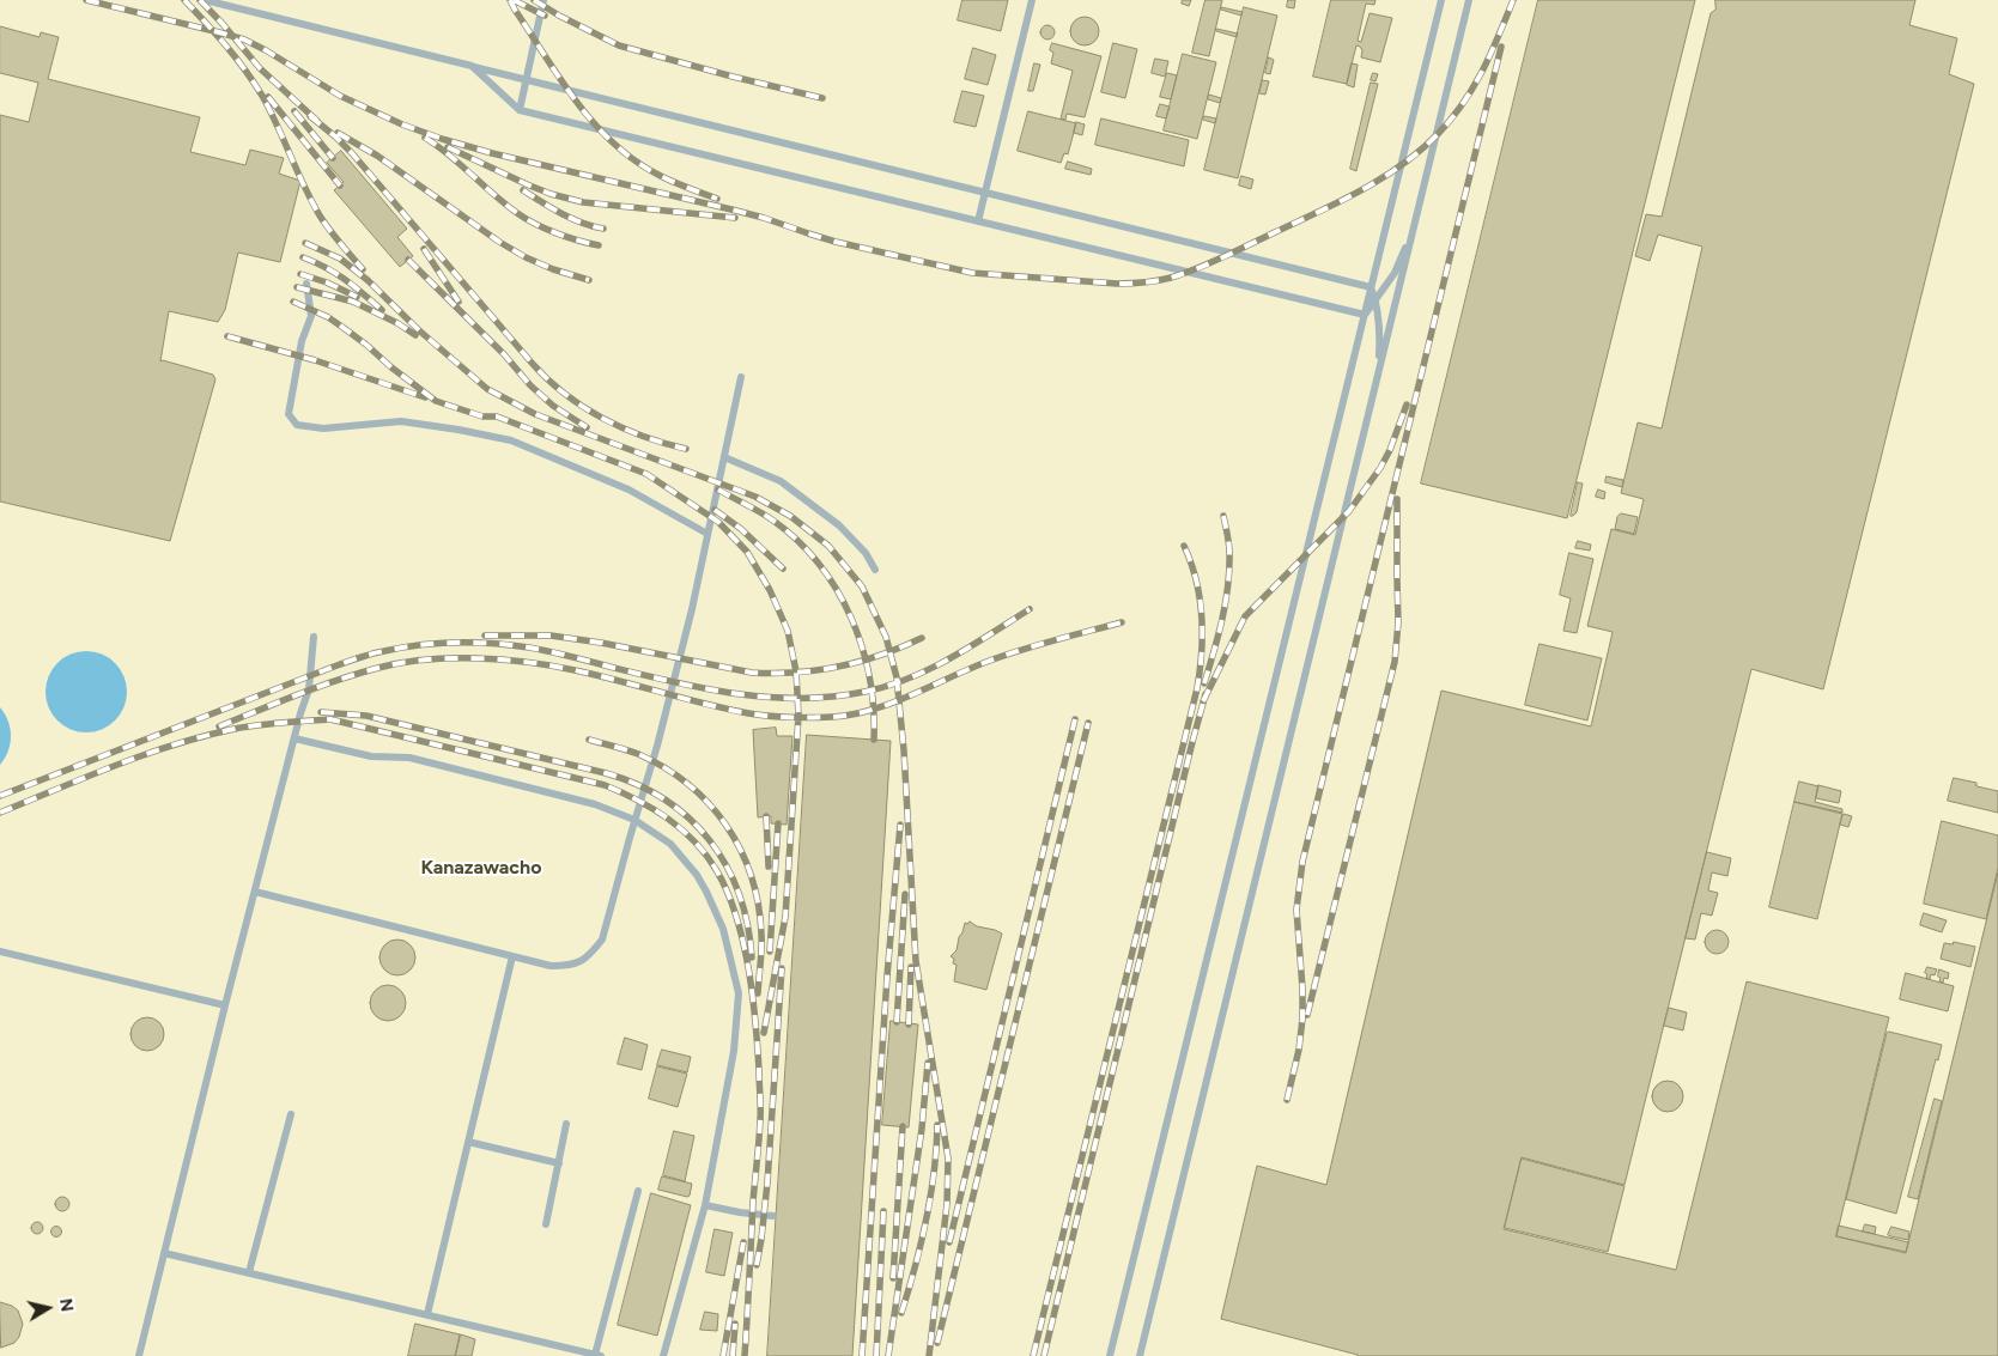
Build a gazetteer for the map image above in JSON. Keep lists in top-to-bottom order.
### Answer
{
  "districts": ["Kanazawacho"],
  "north": "right"
}
